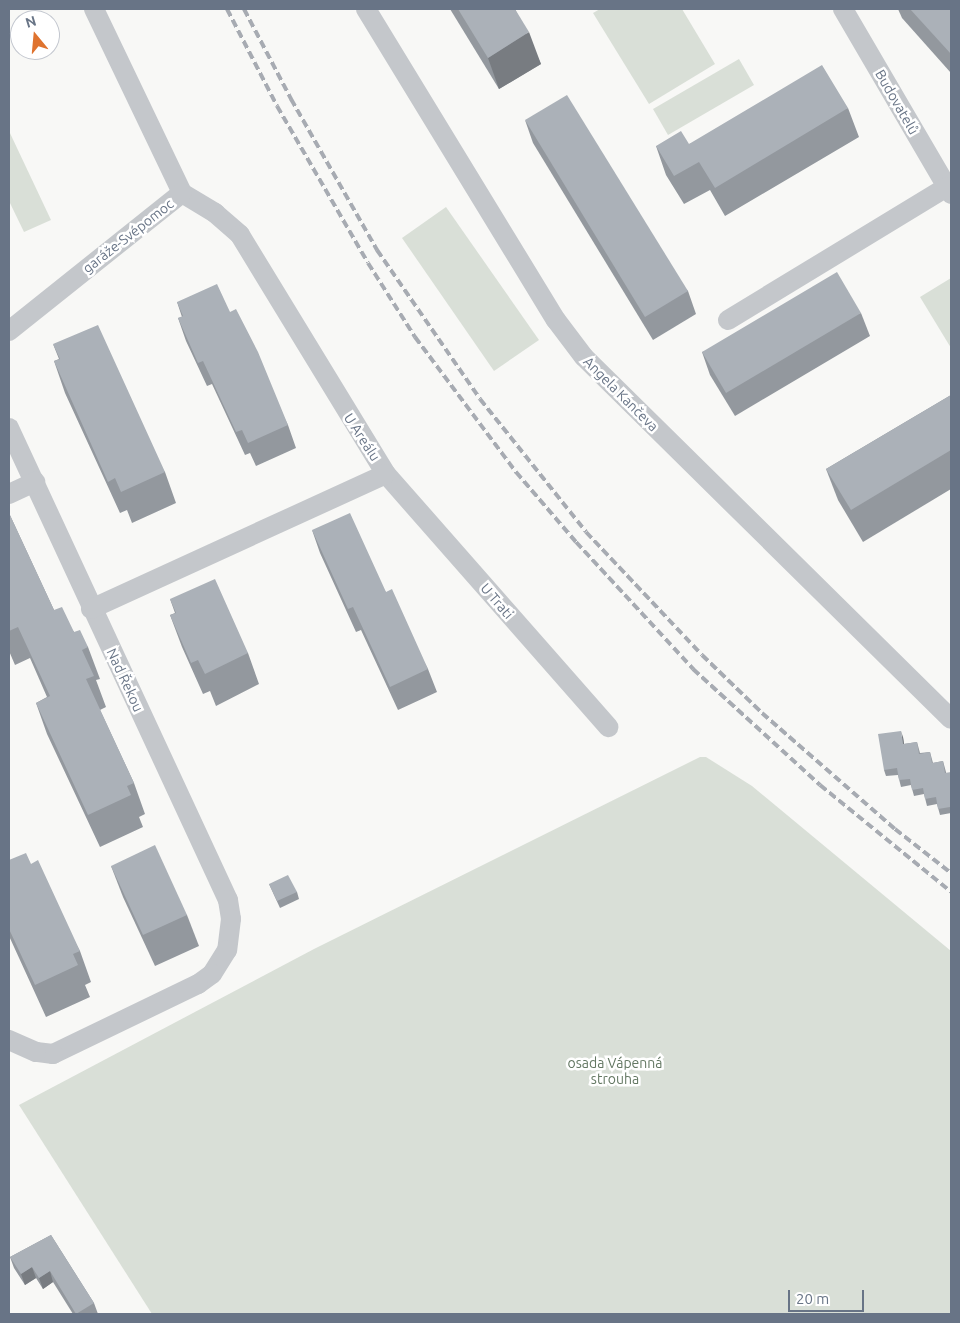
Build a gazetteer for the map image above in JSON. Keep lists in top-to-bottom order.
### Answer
{
  "streets": {
    "street": [
      "Budovatelů",
      "garáže-Svépomoc",
      "Angela Kančeva",
      "U Areálu",
      "U Trati",
      "Nad Řekou"
    ]
  },
  "crossings": [
    ["garáže-Svépomoc", "U Areálu"],
    ["U Areálu", "U Trati"],
    ["U Areálu", "Nad Řekou"]
  ],
  "parks": ["osada Vápenná strouha"],
  "scale_bar": "20 m",
  "north": "top"
}
